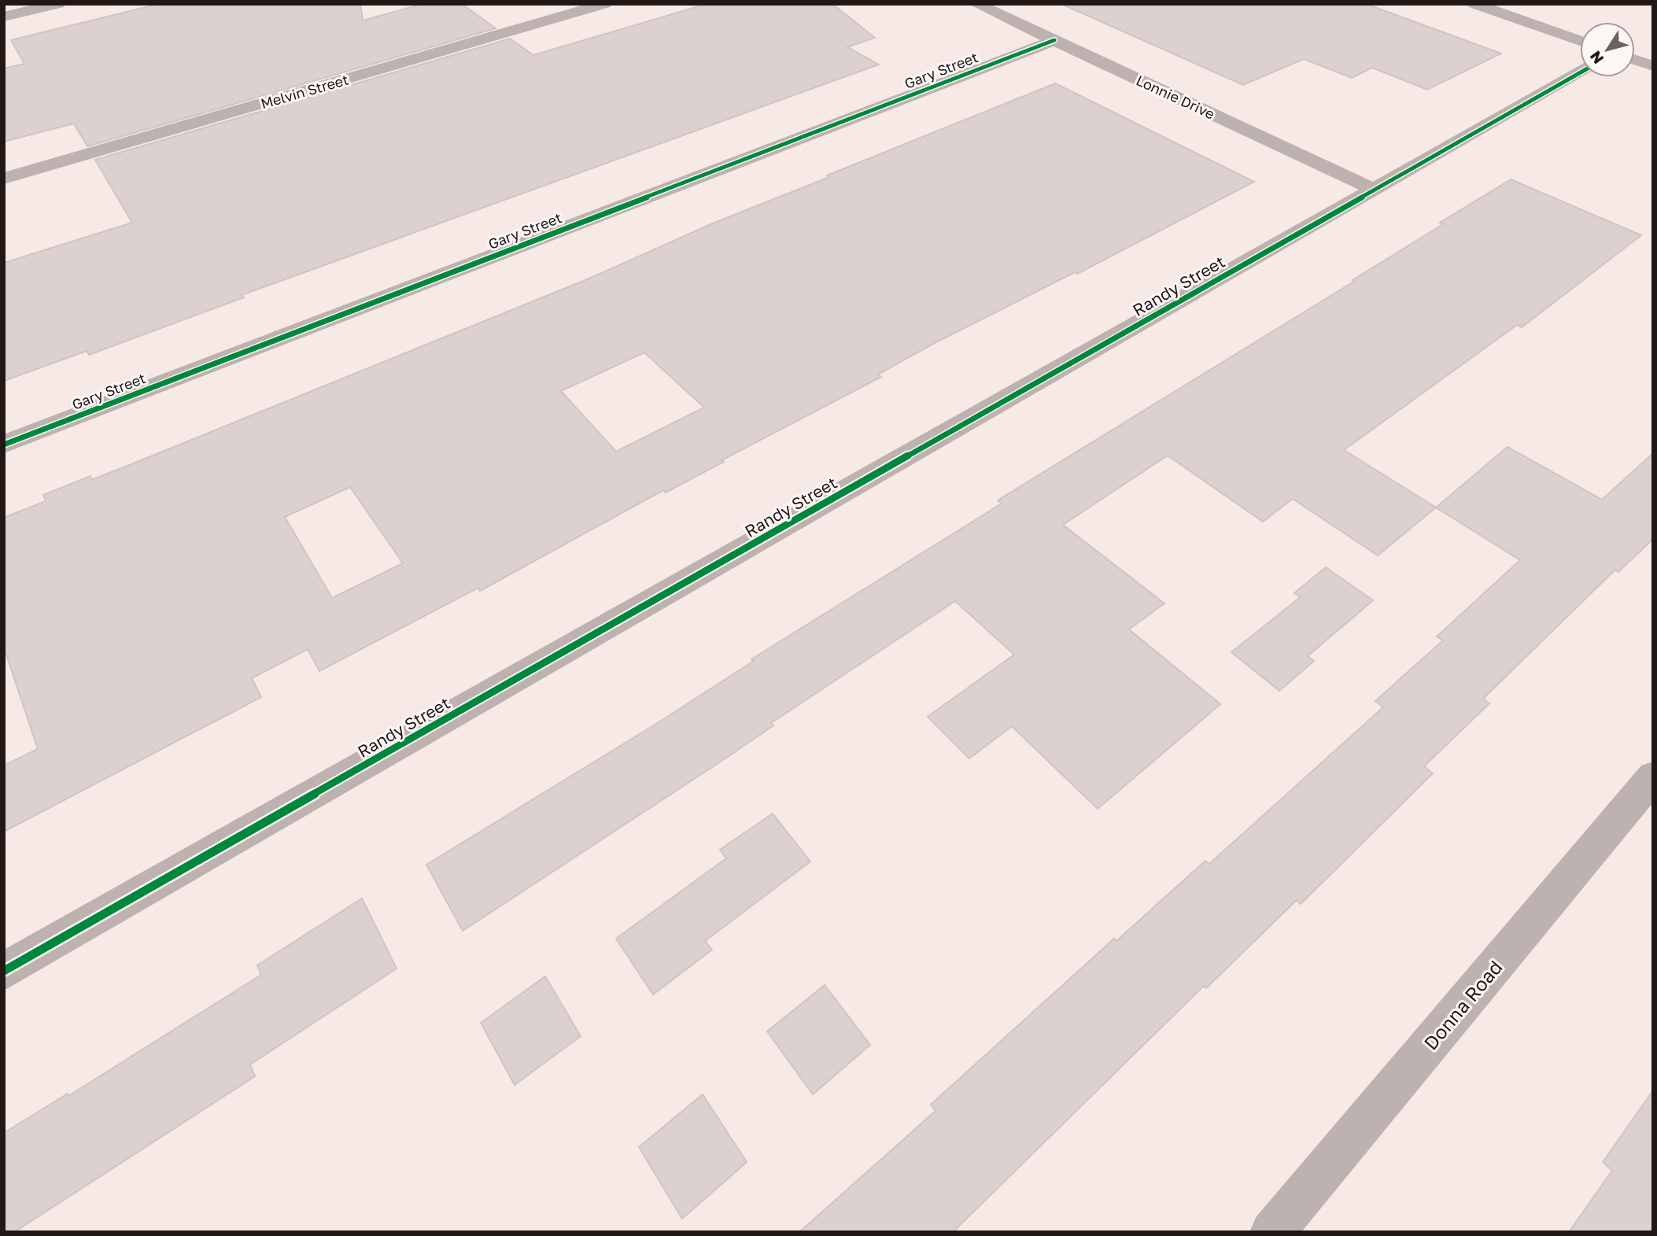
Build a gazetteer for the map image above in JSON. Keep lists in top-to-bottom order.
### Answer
{
  "streets": {
    "street": [
      "Gary Street",
      "Melvin Street",
      "Lonnie Drive",
      "Randy Street",
      "Donna Road"
    ]
  },
  "crossings": [
    ["Gary Street", "Lonnie Drive"],
    ["Lonnie Drive", "Randy Street"]
  ],
  "north": "bottom left"
}
